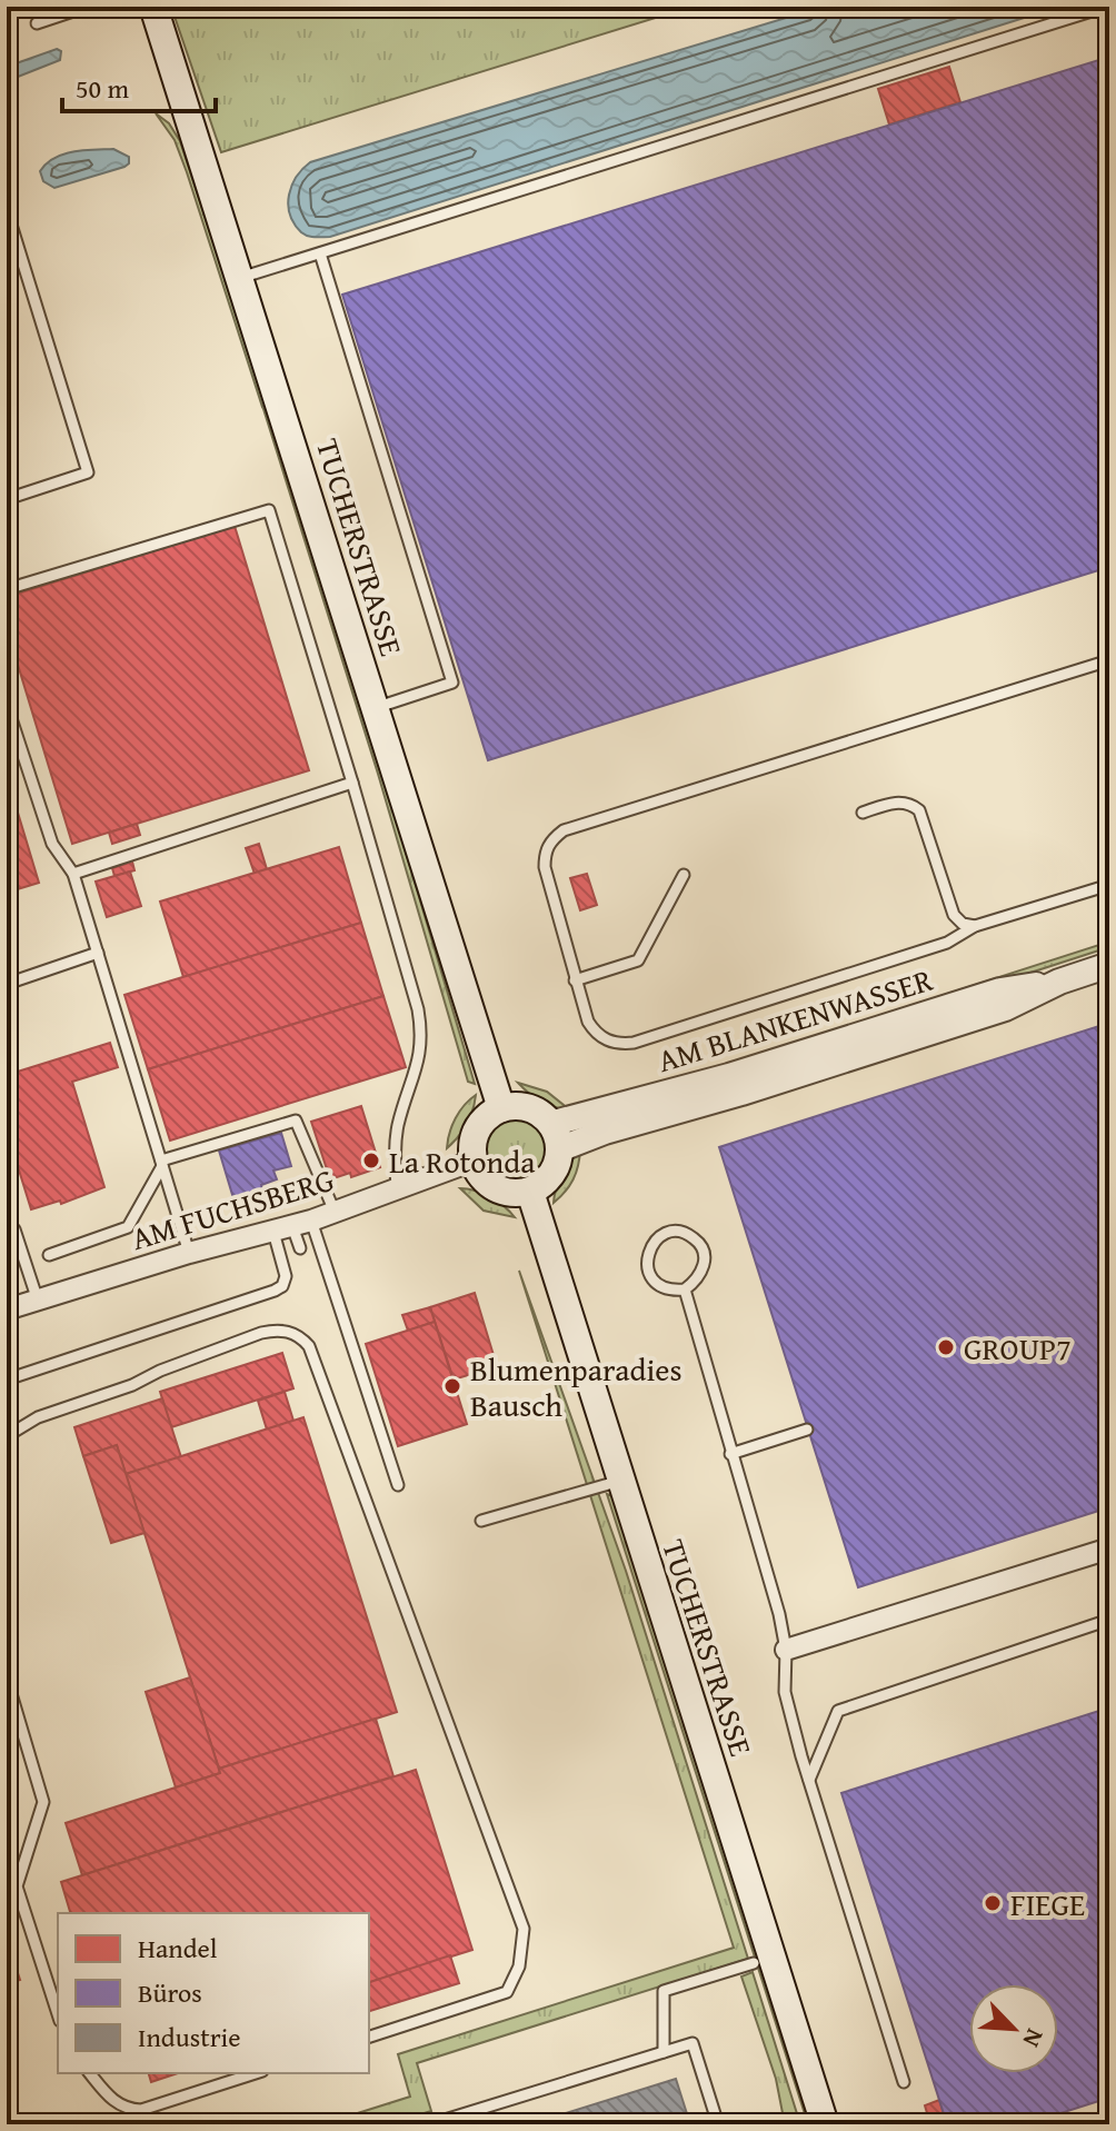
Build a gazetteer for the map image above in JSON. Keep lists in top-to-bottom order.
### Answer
{
  "streets": {
    "main road": ["TUCHERSTRASSE"],
    "street": ["AM BLANKENWASSER", "AM FUCHSBERG"]
  },
  "crossings": [
    ["TUCHERSTRASSE", "AM BLANKENWASSER"],
    ["TUCHERSTRASSE", "AM FUCHSBERG"],
    ["AM BLANKENWASSER", "AM FUCHSBERG"]
  ],
  "places": [
    "La Rotonda",
    "GROUP7",
    "Blumenparadies Bausch",
    "FIEGE"
  ],
  "legend": ["Handel", "Büros", "Industrie"],
  "scale_bar": "50 m",
  "north": "bottom right"
}
